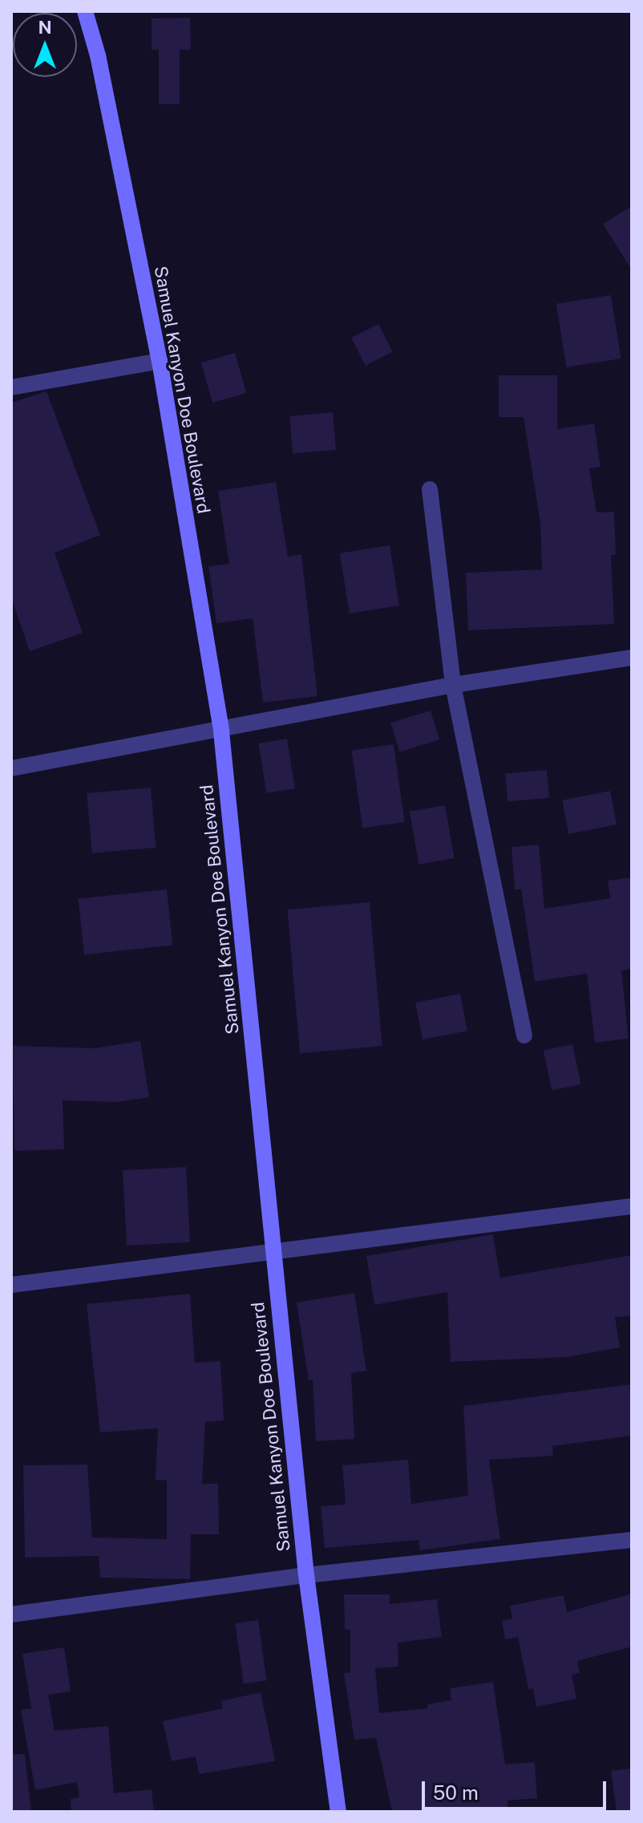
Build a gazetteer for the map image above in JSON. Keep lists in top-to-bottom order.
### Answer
{
  "streets": {
    "street": ["Samuel Kanyon Doe Boulevard"]
  },
  "scale_bar": "50 m",
  "north": "top"
}
